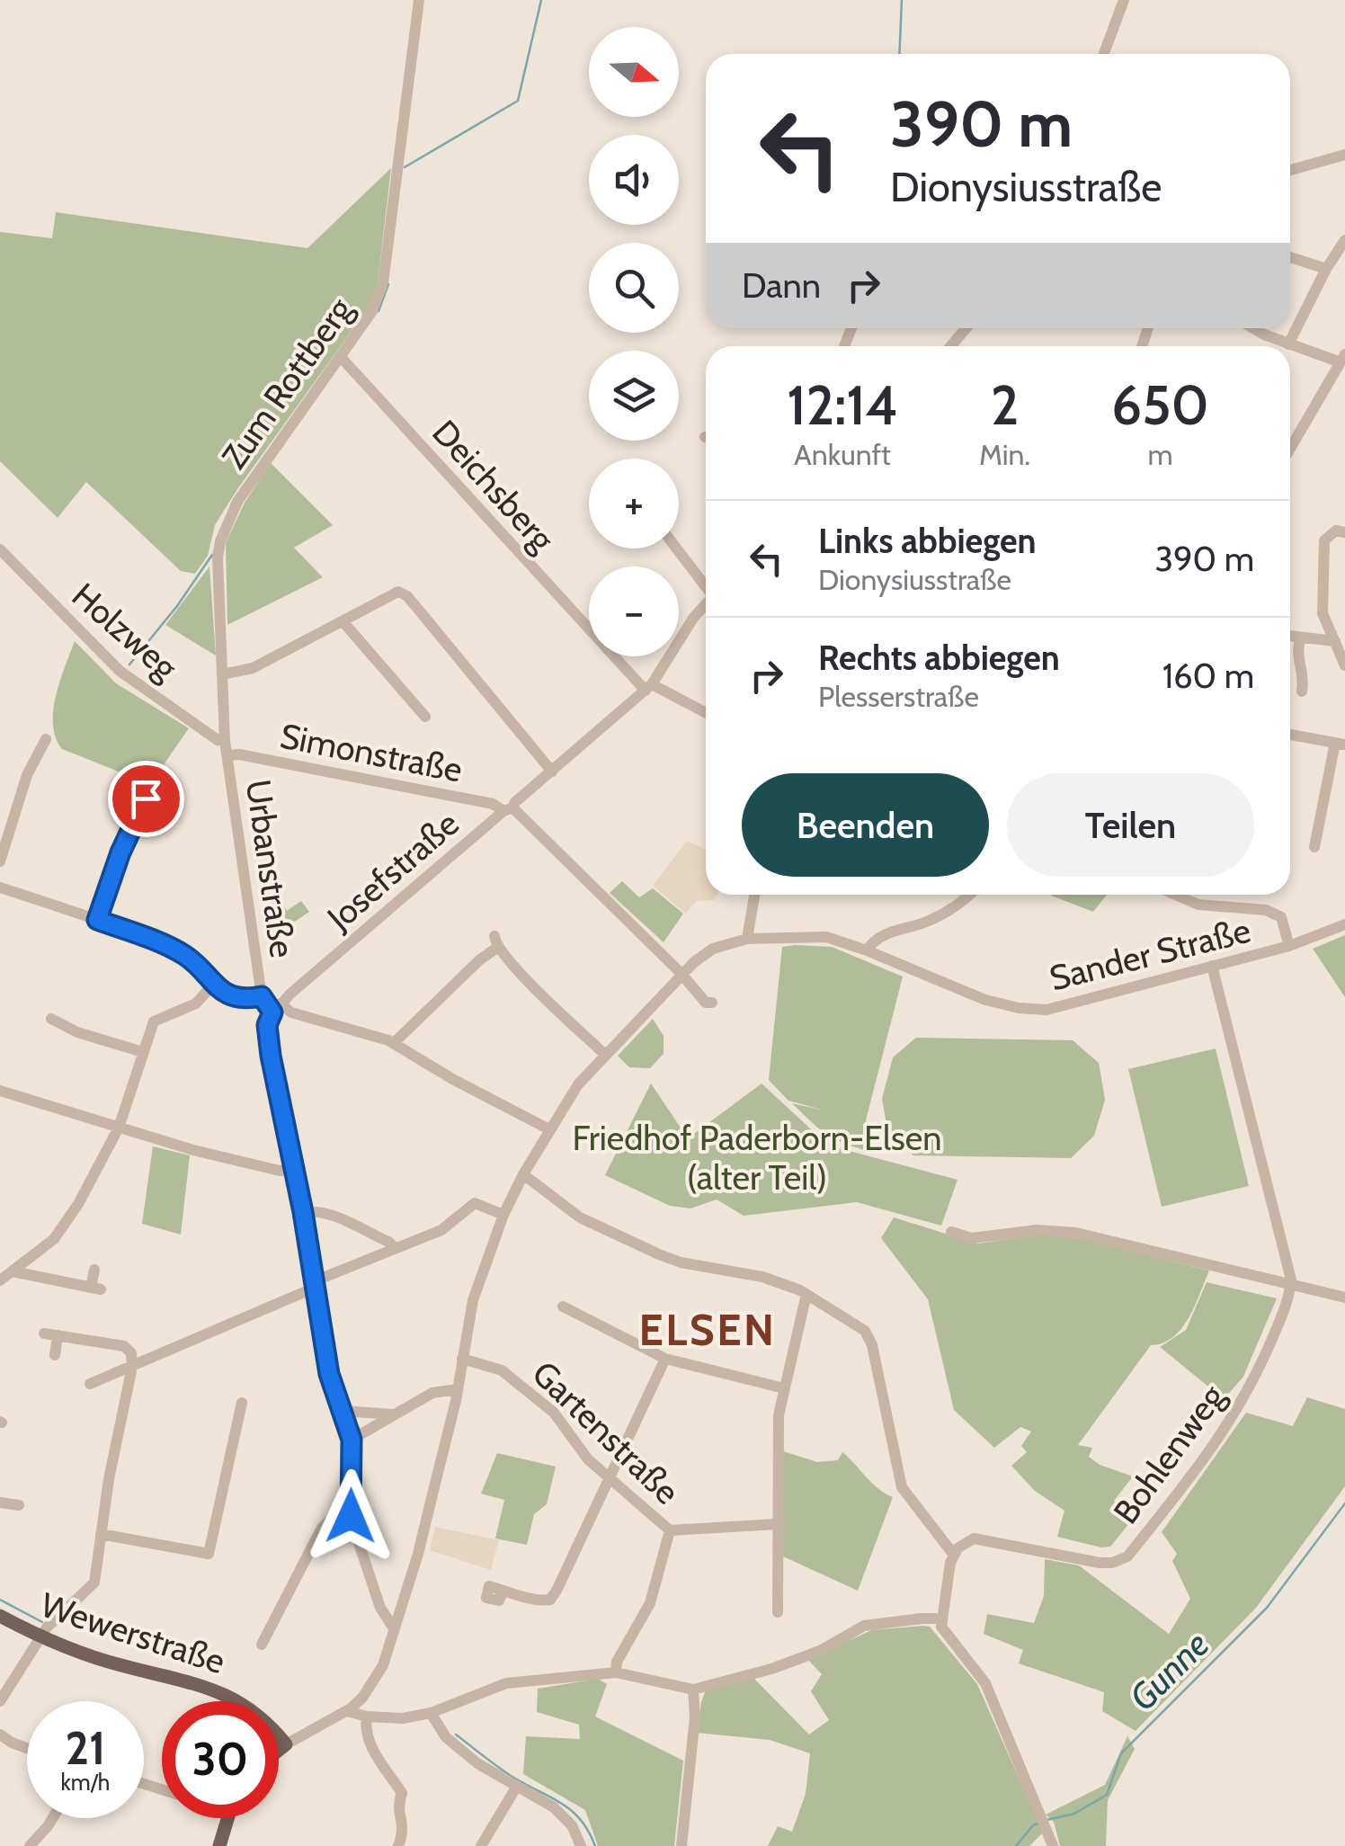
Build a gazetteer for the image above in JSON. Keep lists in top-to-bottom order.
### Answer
{
  "streets": {
    "main road": ["Wewerstraße"],
    "street": [
      "Zum Rottberg",
      "Deichsberg",
      "Holzweg",
      "Simonstraße",
      "Urbanstraße",
      "Josefstraße",
      "Sander Straße",
      "Gartenstraße",
      "Bohlenweg"
    ]
  },
  "crossings": [
    ["Zum Rottberg", "Deichsberg"],
    ["Zum Rottberg", "Holzweg"],
    ["Zum Rottberg", "Urbanstraße"],
    ["Deichsberg", "Josefstraße"],
    ["Holzweg", "Urbanstraße"],
    ["Simonstraße", "Urbanstraße"],
    ["Simonstraße", "Josefstraße"],
    ["Simonstraße", "Sander Straße"],
    ["Urbanstraße", "Josefstraße"],
    ["Sander Straße", "Gartenstraße"]
  ],
  "districts": ["ELSEN"],
  "water": ["Gunne"],
  "parks": ["Friedhof Paderborn-Elsen (alter Teil)"],
  "north": "right",
  "page": {
    "map_buttons": ["+", "−"],
    "turn": ["390 m", "Dionysiusstraße"],
    "then": "Dann",
    "eta": [
      "12:14",
      "Ankunft",
      "2",
      "Min.",
      "650",
      "m"
    ],
    "list": [
      {
        "name": "Links abbiegen",
        "note": "Dionysiusstraße",
        "value": "390 m"
      },
      {
        "name": "Rechts abbiegen",
        "note": "Plesserstraße",
        "value": "160 m"
      }
    ],
    "buttons": ["Beenden", "Teilen"],
    "speed": "21 km/h",
    "limit": "30"
  }
}
